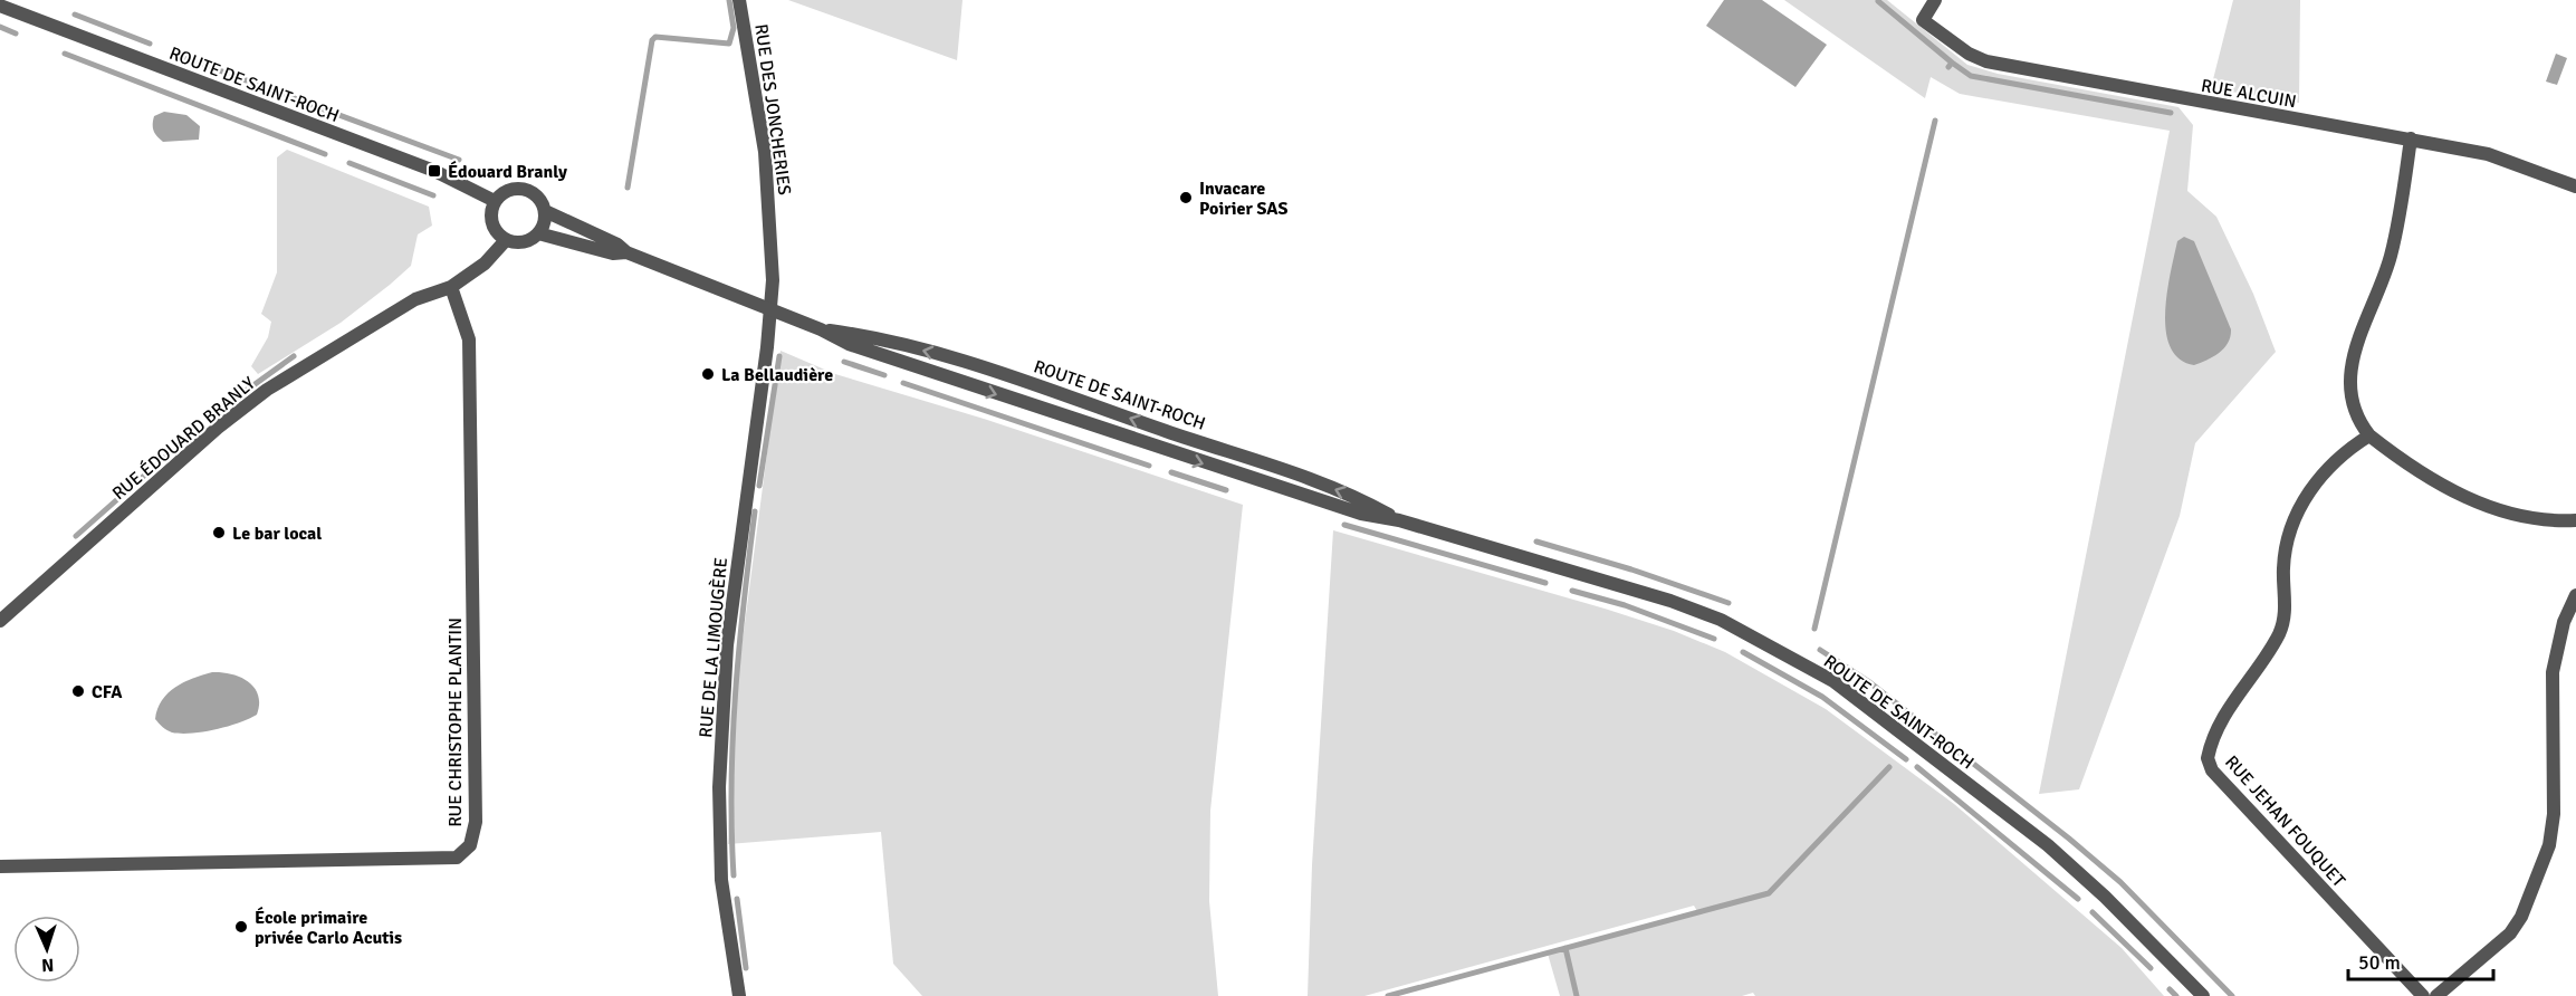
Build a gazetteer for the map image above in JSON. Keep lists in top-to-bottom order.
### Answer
{
  "streets": {
    "street": [
      "ROUTE DE SAINT-ROCH",
      "RUE ALCUIN",
      "RUE DES JONCHERIES",
      "RUE ÉDOUARD BRANLY",
      "RUE DE LA LIMOUGÈRE",
      "RUE CHRISTOPHE PLANTIN",
      "RUE JEHAN FOUQUET"
    ]
  },
  "crossings": [
    ["ROUTE DE SAINT-ROCH", "RUE DES JONCHERIES"],
    ["ROUTE DE SAINT-ROCH", "RUE ÉDOUARD BRANLY"],
    ["ROUTE DE SAINT-ROCH", "RUE DE LA LIMOUGÈRE"],
    ["RUE DES JONCHERIES", "RUE DE LA LIMOUGÈRE"],
    ["RUE ÉDOUARD BRANLY", "RUE CHRISTOPHE PLANTIN"]
  ],
  "places": {
    "transit": ["Édouard Branly"],
    "other": [
      "Invacare Poirier SAS",
      "La Bellaudière",
      "Le bar local",
      "CFA",
      "École primaire privée Carlo Acutis"
    ]
  },
  "scale_bar": "50 m",
  "north": "bottom"
}
